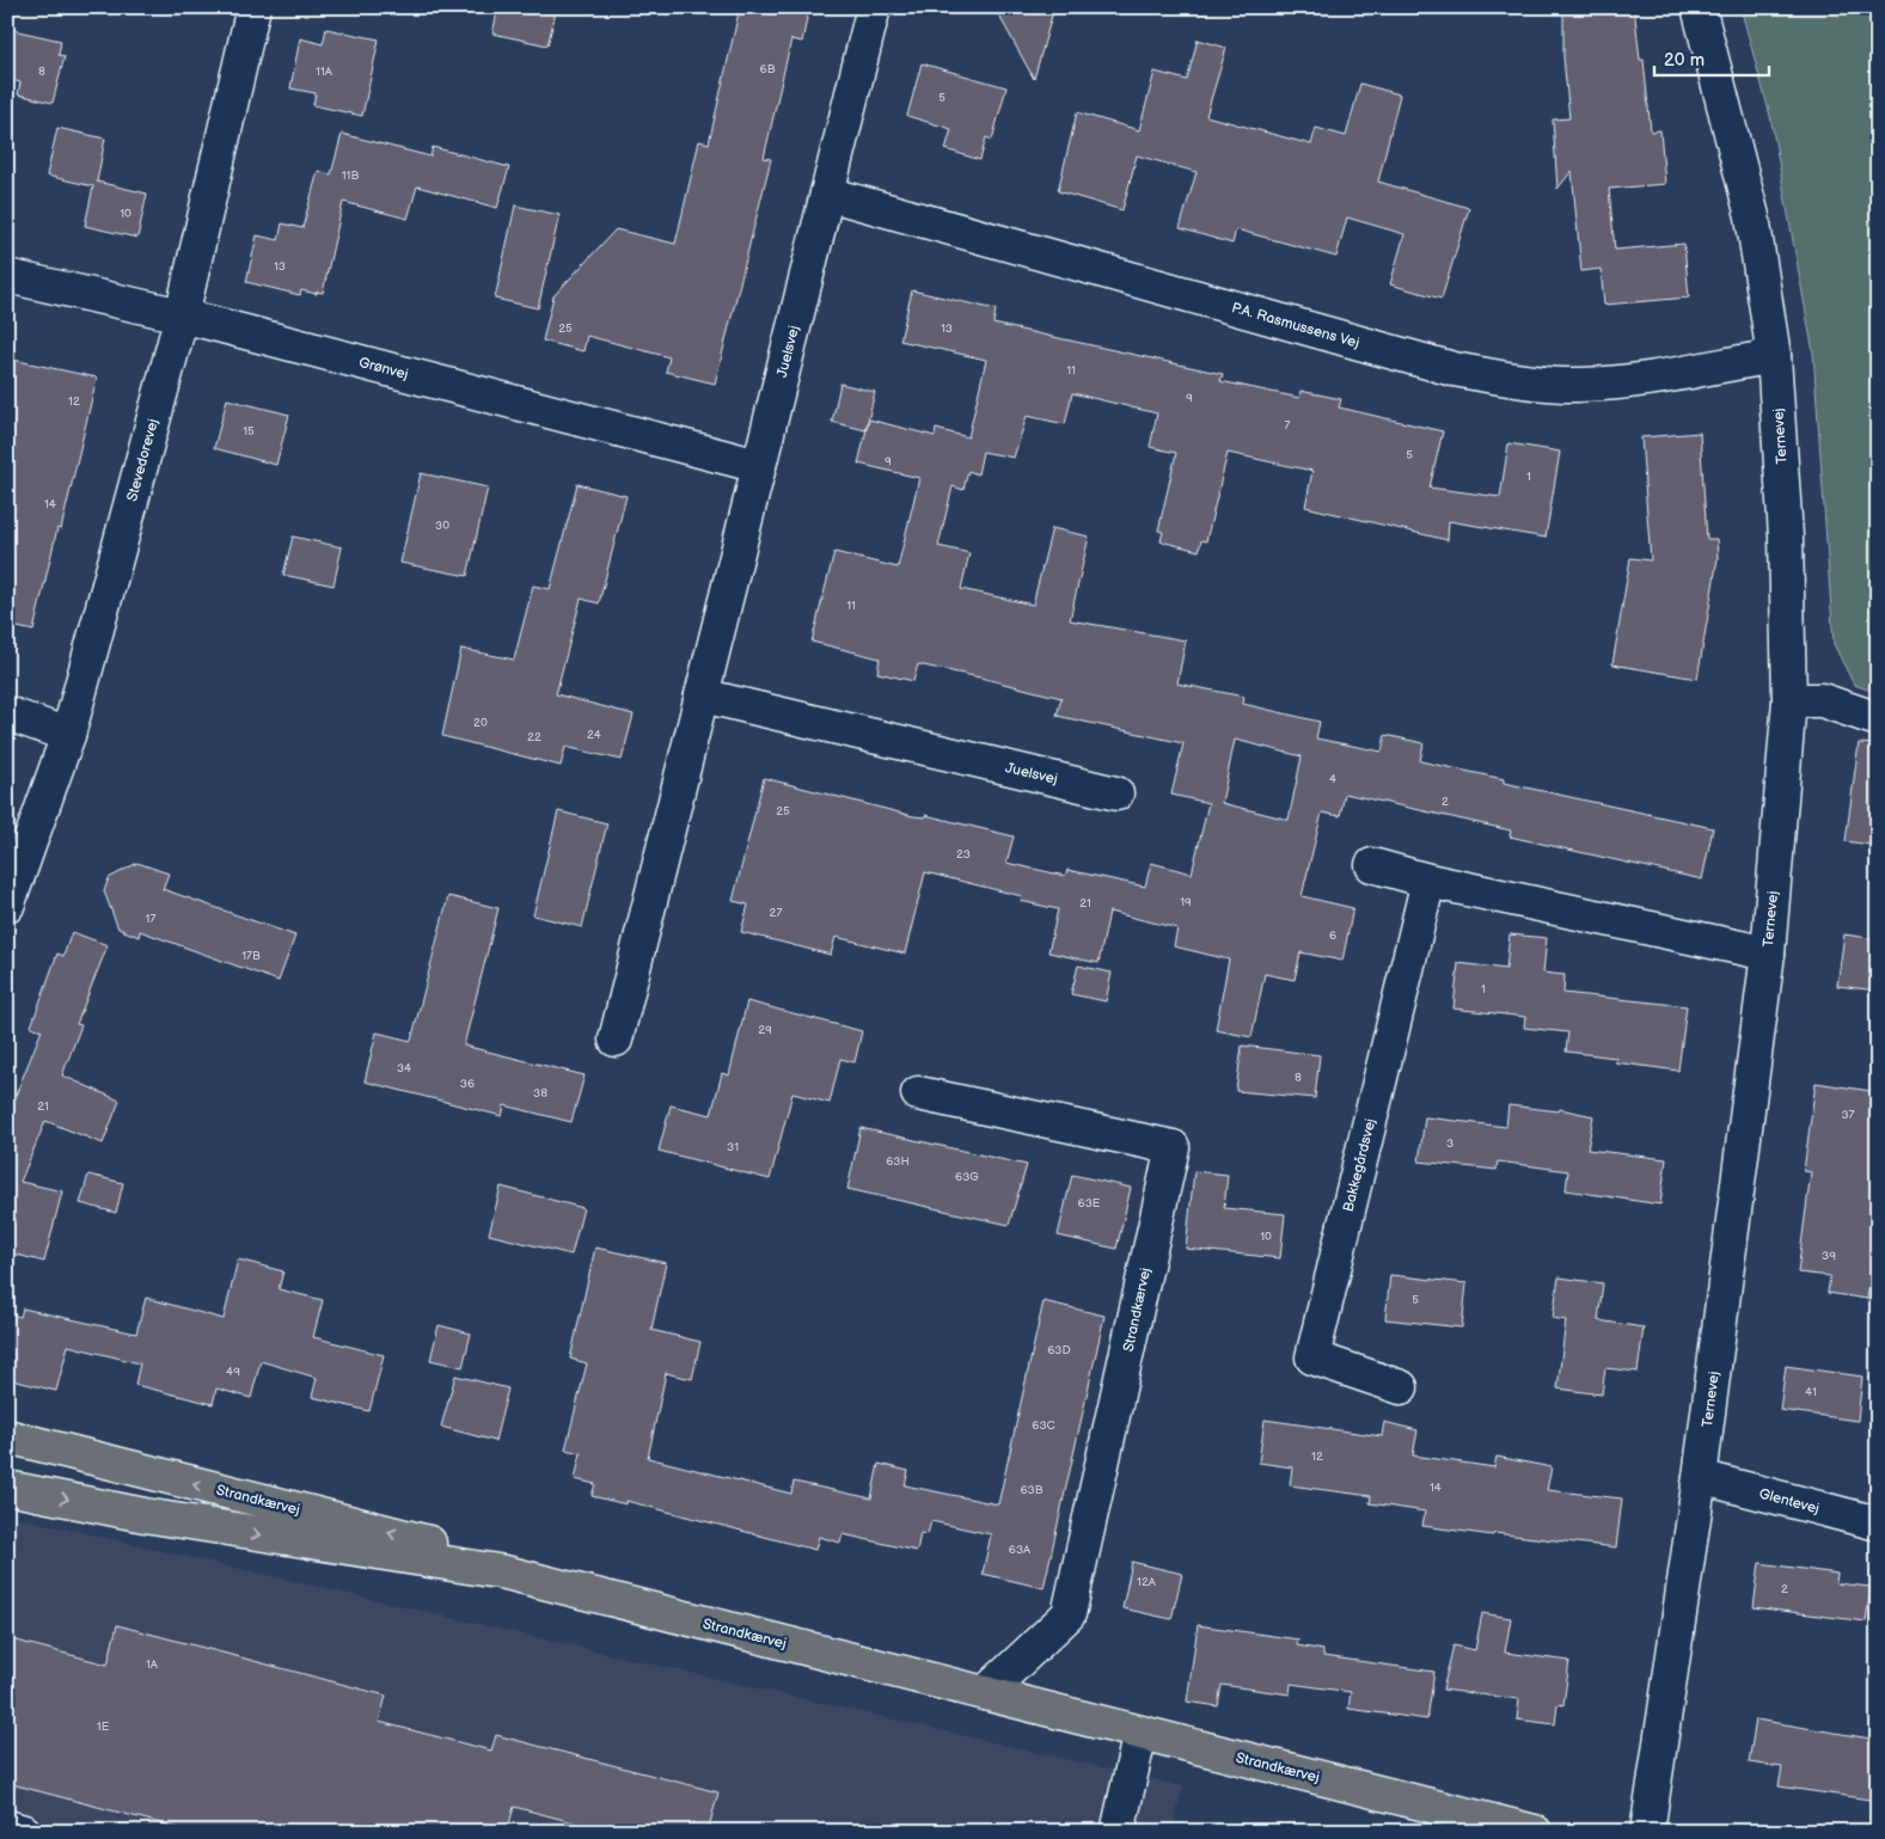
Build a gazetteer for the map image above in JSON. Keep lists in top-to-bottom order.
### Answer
{
  "streets": {
    "main road": ["Strandkærvej"],
    "street": [
      "P.A. Rasmussens Vej",
      "Juelsvej",
      "Grønvej",
      "Ternevej",
      "Stevedorevej",
      "Bakkegårdsvej",
      "Glentevej"
    ]
  },
  "crossings": [
    ["P.A. Rasmussens Vej", "Juelsvej"],
    ["P.A. Rasmussens Vej", "Ternevej"],
    ["Juelsvej", "Grønvej"],
    ["Grønvej", "Stevedorevej"],
    ["Ternevej", "Glentevej"]
  ],
  "house_numbers": [
    "6B",
    "8",
    "11A",
    "5",
    "11B",
    "10",
    "13",
    "25",
    "13",
    "11",
    "9",
    "12",
    "7",
    "15",
    "5",
    "9",
    "1",
    "14",
    "30",
    "11",
    "20",
    "24",
    "22",
    "4",
    "2",
    "25",
    "23",
    "19",
    "21",
    "27",
    "17",
    "6",
    "17B",
    "1",
    "29",
    "34",
    "8",
    "36",
    "38",
    "21",
    "37",
    "3",
    "31",
    "63H",
    "63G",
    "63E",
    "10",
    "39",
    "5",
    "63D",
    "49",
    "41",
    "63C",
    "12",
    "14",
    "63B",
    "63A",
    "12A",
    "2",
    "1A",
    "1E"
  ],
  "scale_bar": "20 m"
}
